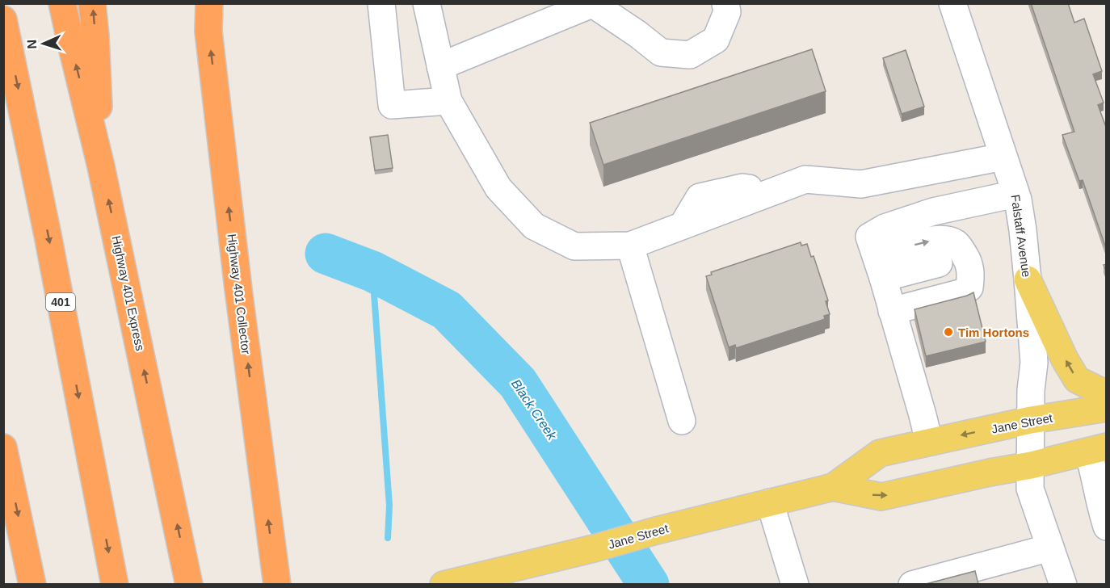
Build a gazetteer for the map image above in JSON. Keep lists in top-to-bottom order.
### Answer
{
  "streets": {
    "highway": ["Highway 401 Express", "Highway 401 Collector", "401"],
    "main road": ["Jane Street"],
    "street": ["Falstaff Avenue"]
  },
  "crossings": [
    ["Falstaff Avenue", "Jane Street"]
  ],
  "water": ["Black Creek"],
  "places": ["Tim Hortons"],
  "north": "left"
}
